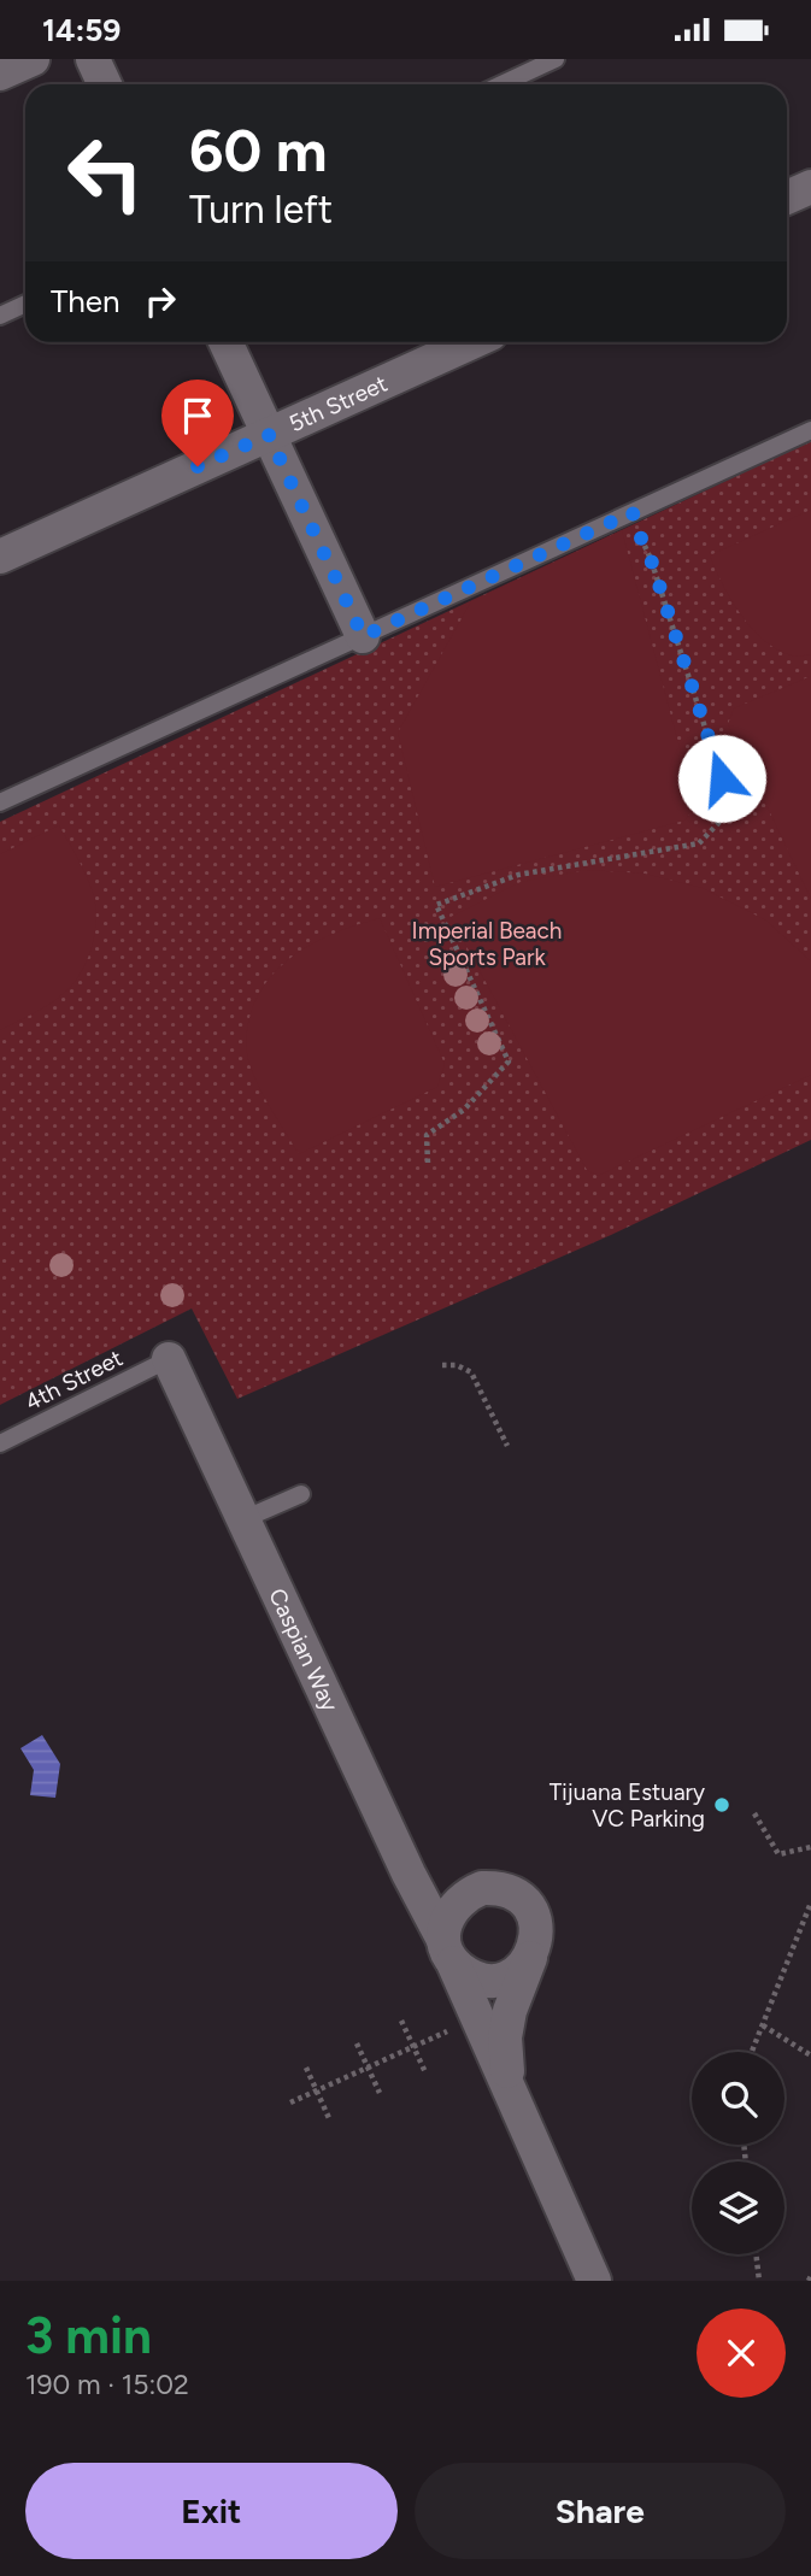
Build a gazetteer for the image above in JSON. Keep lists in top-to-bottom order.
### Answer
{
  "streets": {
    "street": ["5th Street", "Caspian Way"],
    "lane": ["4th Street"]
  },
  "crossings": [
    ["4th Street", "Caspian Way"]
  ],
  "parks": ["Imperial Beach Sports Park"],
  "places": ["Tijuana Estuary VC Parking"],
  "page": {
    "status": "14:59",
    "turn": ["60 m", "Turn left"],
    "then": "Then",
    "heading": ["3 min", "190 m · 15:02"],
    "buttons": ["Exit", "Share"]
  }
}
